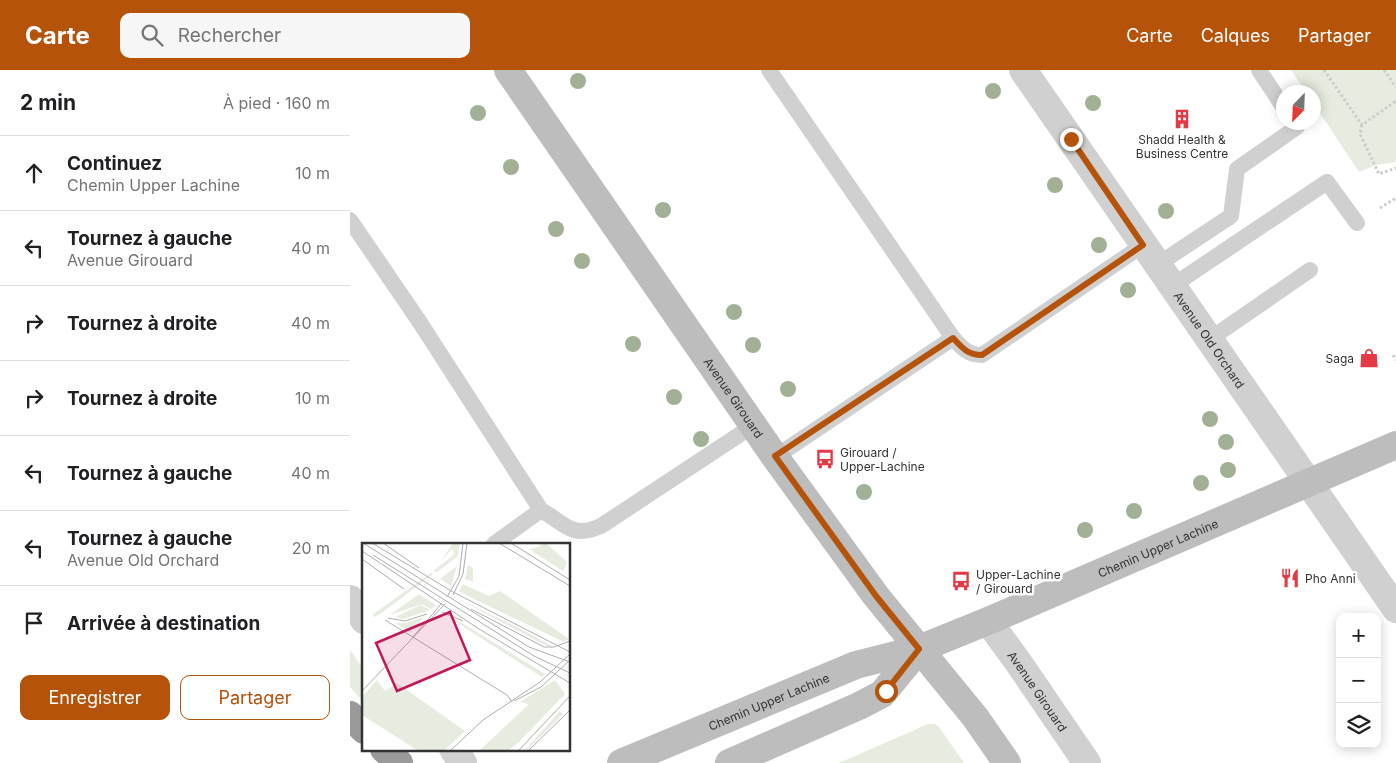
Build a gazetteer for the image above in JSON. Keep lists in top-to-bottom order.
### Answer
{
  "streets": {
    "main road": ["Avenue Girouard", "Chemin Upper Lachine"],
    "street": ["Avenue Old Orchard"]
  },
  "crossings": [
    ["Avenue Old Orchard", "Chemin Upper Lachine"],
    ["Avenue Girouard", "Chemin Upper Lachine"]
  ],
  "places": {
    "building": ["Shadd Health & Business Centre"],
    "shop": ["Saga"],
    "bus stop": ["Girouard / Upper-Lachine", "Upper-Lachine / Girouard"],
    "restaurant": ["Pho Anni"]
  },
  "north": "bottom left",
  "page": {
    "header": "Carte",
    "search": "Rechercher",
    "nav": ["Carte", "Calques", "Partager"],
    "heading": ["2 min", "À pied · 160 m"],
    "list": [
      ["Continuez", "Chemin Upper Lachine", "10 m"],
      ["Tournez à gauche", "Avenue Girouard", "40 m"],
      ["Tournez à droite", "40 m"],
      ["Tournez à droite", "10 m"],
      ["Tournez à gauche", "40 m"],
      ["Tournez à gauche", "Avenue Old Orchard", "20 m"],
      "Arrivée à destination"
    ],
    "map_buttons": ["+", "−"],
    "buttons": ["Enregistrer", "Partager"]
  }
}
